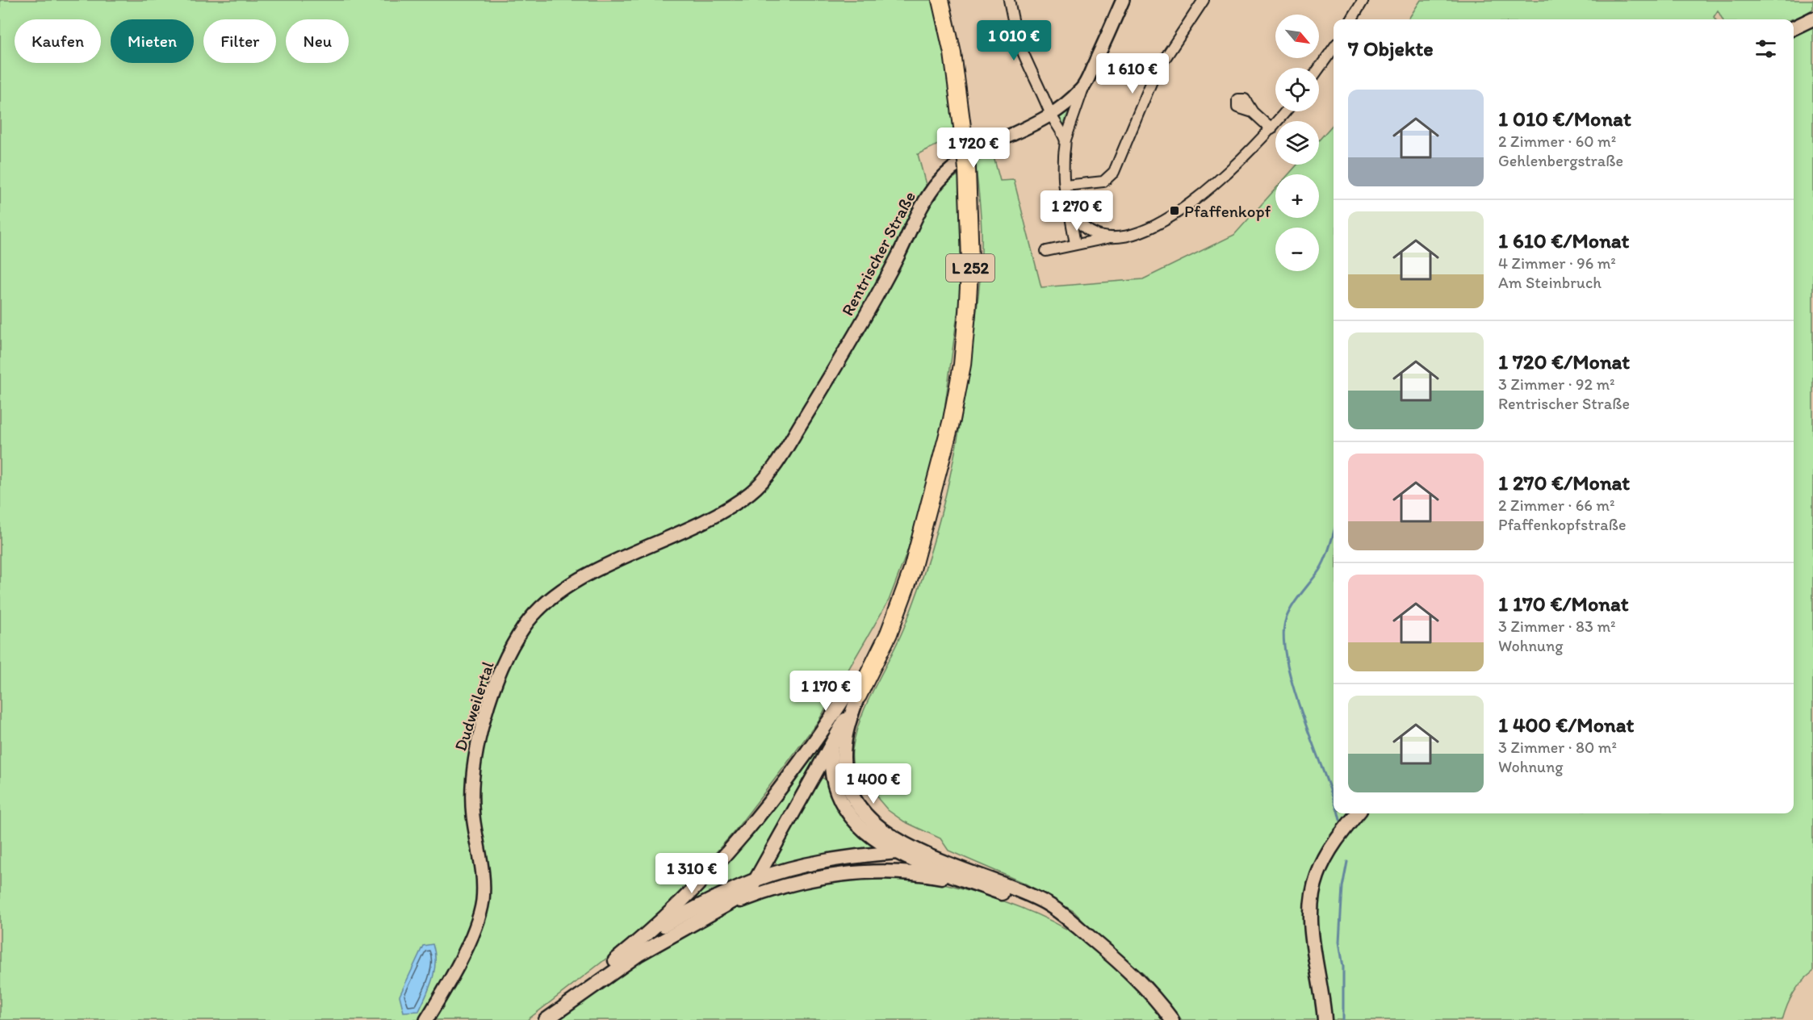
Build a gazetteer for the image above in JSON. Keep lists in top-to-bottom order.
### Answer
{
  "streets": {
    "highway": ["L 252"],
    "street": ["Rentrischer Straße", "Dudweilertal"]
  },
  "crossings": [
    ["Rentrischer Straße", "Dudweilertal"]
  ],
  "places": {
    "transit": ["Pfaffenkopf"]
  },
  "north": "bottom right",
  "page": {
    "map_buttons": ["+", "−"],
    "chip": [
      "Kaufen",
      "Mieten",
      "Filter",
      "Neu"
    ],
    "heading": "7 Objekte",
    "price": [
      "1 010 €",
      "1 610 €",
      "1 720 €",
      "1 270 €",
      "1 170 €",
      "1 400 €",
      "1 310 €"
    ],
    "list": [
      {
        "name": "1 010 €/Monat",
        "note": "2 Zimmer · 60 m² · Gehlenbergstraße"
      },
      {
        "name": "1 610 €/Monat",
        "note": "4 Zimmer · 96 m² · Am Steinbruch"
      },
      {
        "name": "1 720 €/Monat",
        "note": "3 Zimmer · 92 m² · Rentrischer Straße"
      },
      {
        "name": "1 270 €/Monat",
        "note": "2 Zimmer · 66 m² · Pfaffenkopfstraße"
      },
      {
        "name": "1 170 €/Monat",
        "note": "3 Zimmer · 83 m² · Wohnung"
      },
      {
        "name": "1 400 €/Monat",
        "note": "3 Zimmer · 80 m² · Wohnung"
      }
    ]
  }
}
